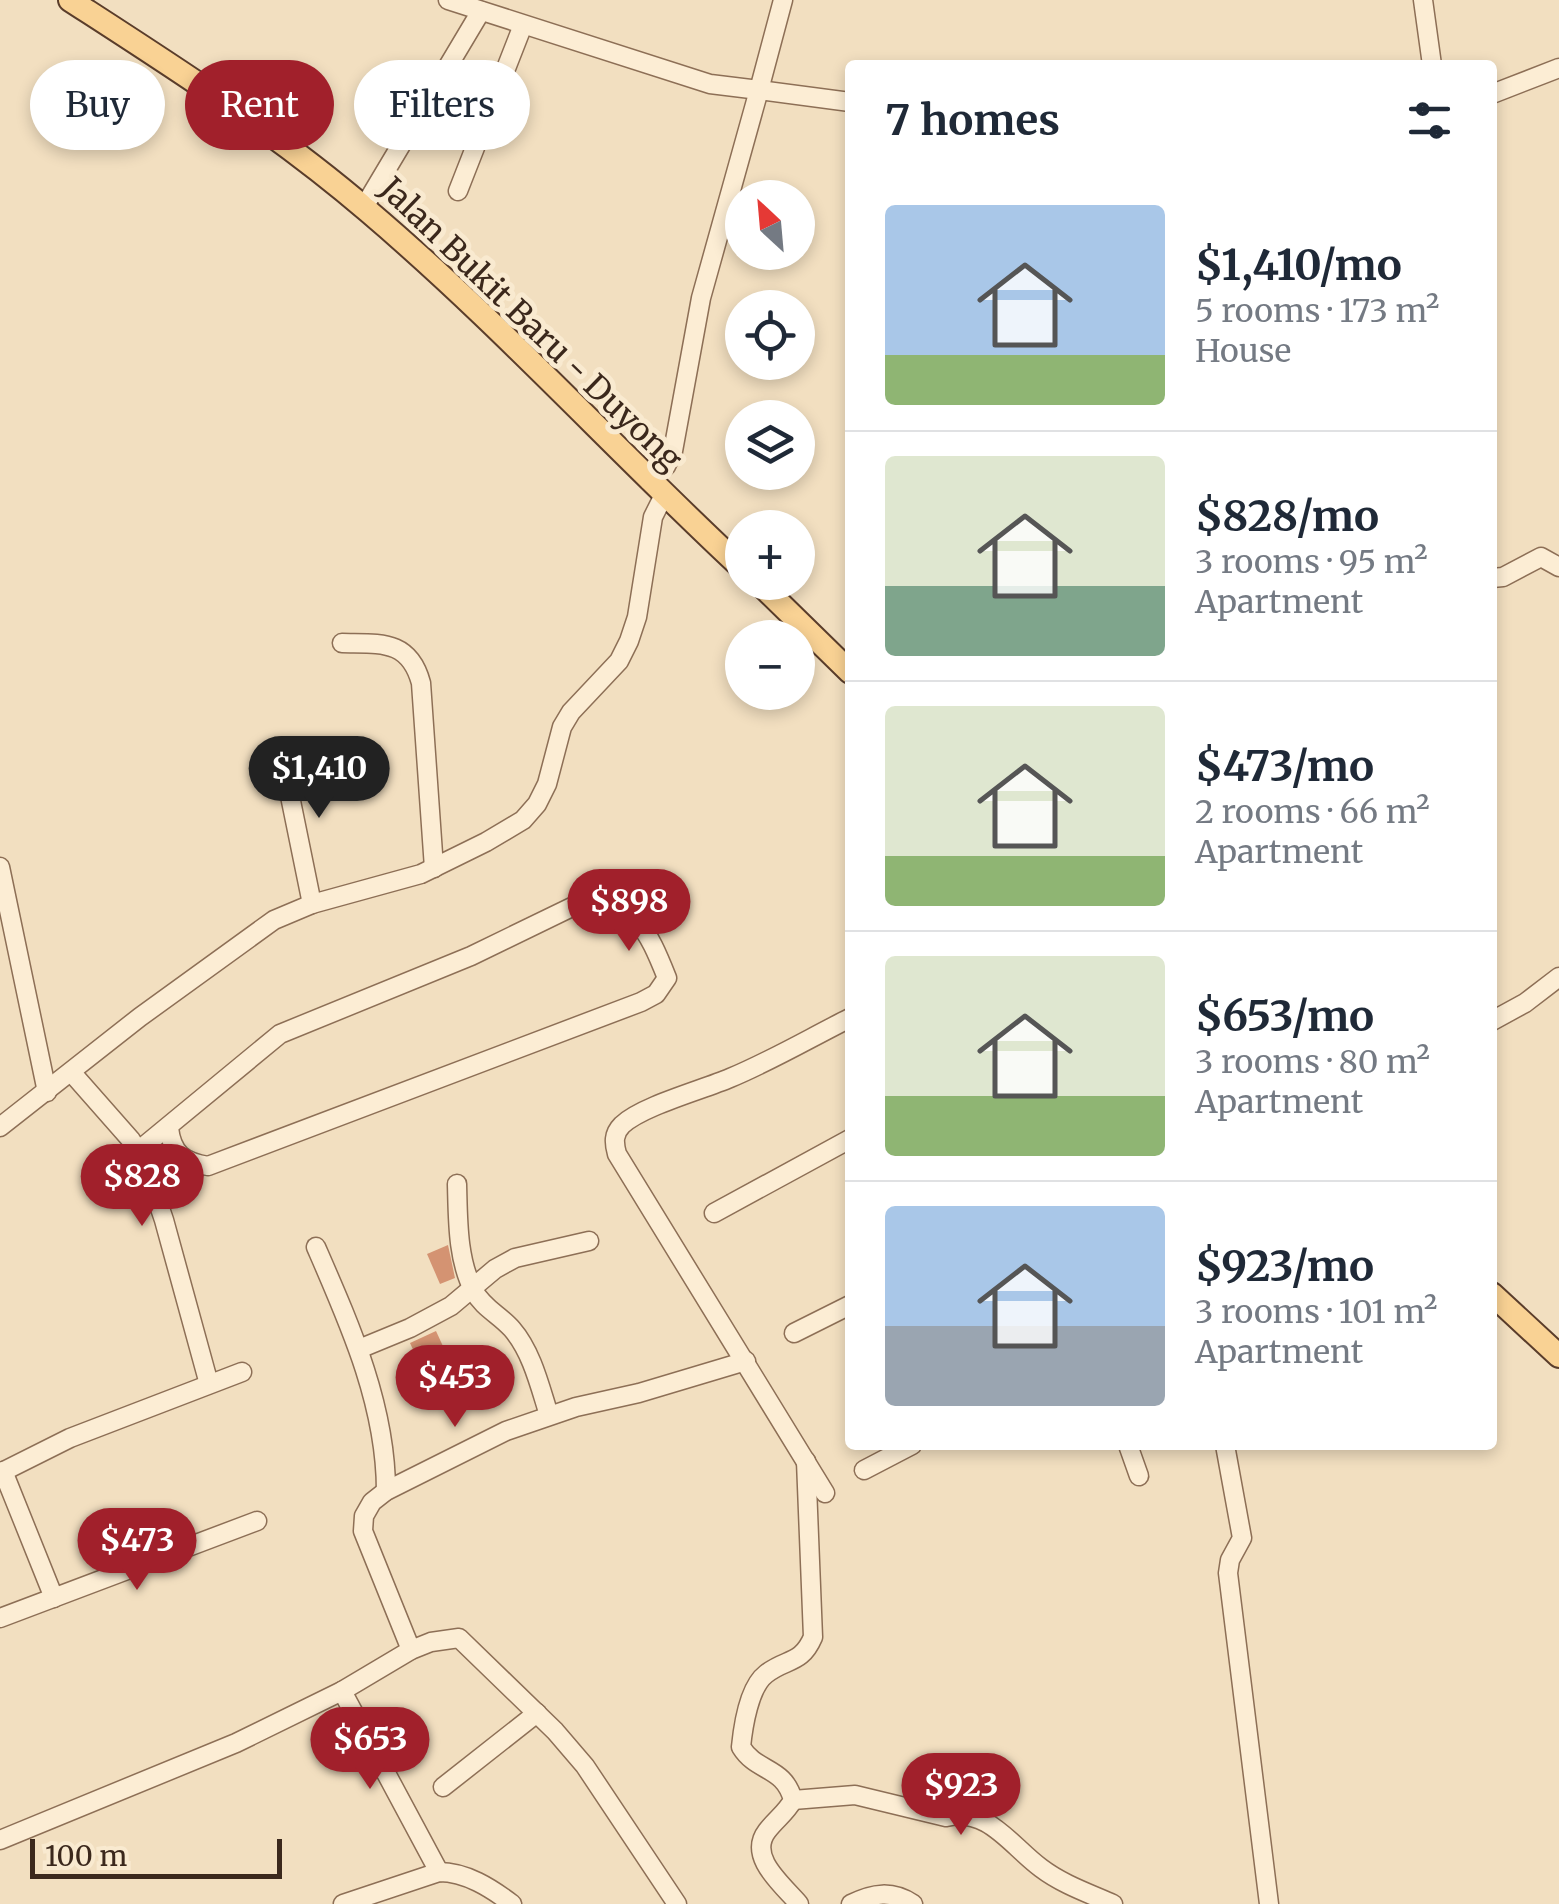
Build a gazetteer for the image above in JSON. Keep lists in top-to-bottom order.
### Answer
{
  "streets": {
    "main road": ["Jalan Bukit Baru - Duyong"]
  },
  "scale_bar": "100 m",
  "north": "top left",
  "page": {
    "chip": ["Buy", "Rent", "Filters"],
    "heading": "7 homes",
    "map_buttons": ["+", "−"],
    "list": [
      {
        "name": "$1,410/mo",
        "note": "5 rooms · 173 m² · House"
      },
      {
        "name": "$828/mo",
        "note": "3 rooms · 95 m² · Apartment"
      },
      {
        "name": "$473/mo",
        "note": "2 rooms · 66 m² · Apartment"
      },
      {
        "name": "$653/mo",
        "note": "3 rooms · 80 m² · Apartment"
      },
      {
        "name": "$923/mo",
        "note": "3 rooms · 101 m² · Apartment"
      }
    ],
    "price": [
      "$1,410",
      "$898",
      "$828",
      "$453",
      "$473",
      "$653",
      "$923"
    ],
    "scale": "100 m"
  }
}
